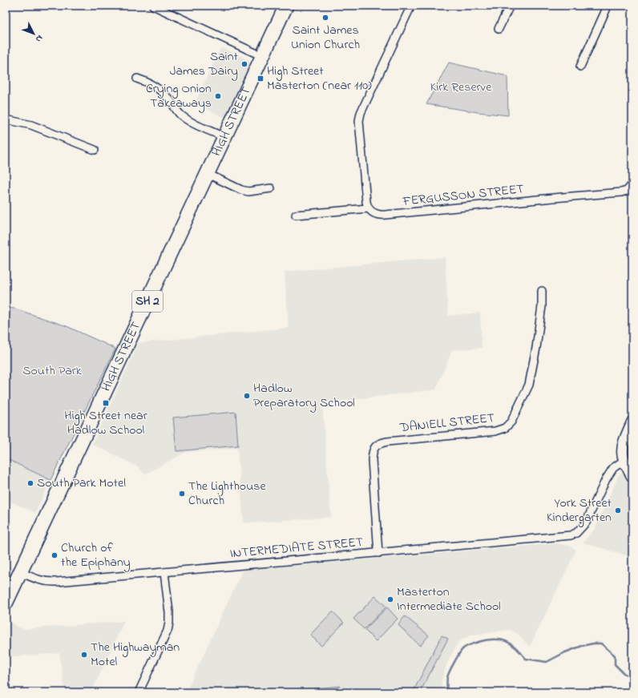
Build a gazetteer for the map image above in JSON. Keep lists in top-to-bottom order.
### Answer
{
  "streets": {
    "highway": ["HIGH STREET", "SH 2"],
    "street": ["FERGUSSON STREET", "DANIELL STREET", "INTERMEDIATE STREET"]
  },
  "crossings": [
    ["HIGH STREET", "INTERMEDIATE STREET"],
    ["DANIELL STREET", "INTERMEDIATE STREET"]
  ],
  "parks": ["Kirk Reserve", "South Park"],
  "places": {
    "other": [
      "Saint James Union Church",
      "Saint James Dairy",
      "Crying Onion Takeaways",
      "Hadlow Preparatory School",
      "South Park Motel",
      "The Lighthouse Church",
      "York Street Kindergarten",
      "Church of the Epiphany",
      "Masterton Intermediate School",
      "The Highwayman Motel"
    ],
    "transit": ["High Street Masterton (near 110)", "High Street near Hadlow School"]
  },
  "north": "bottom right"
}
